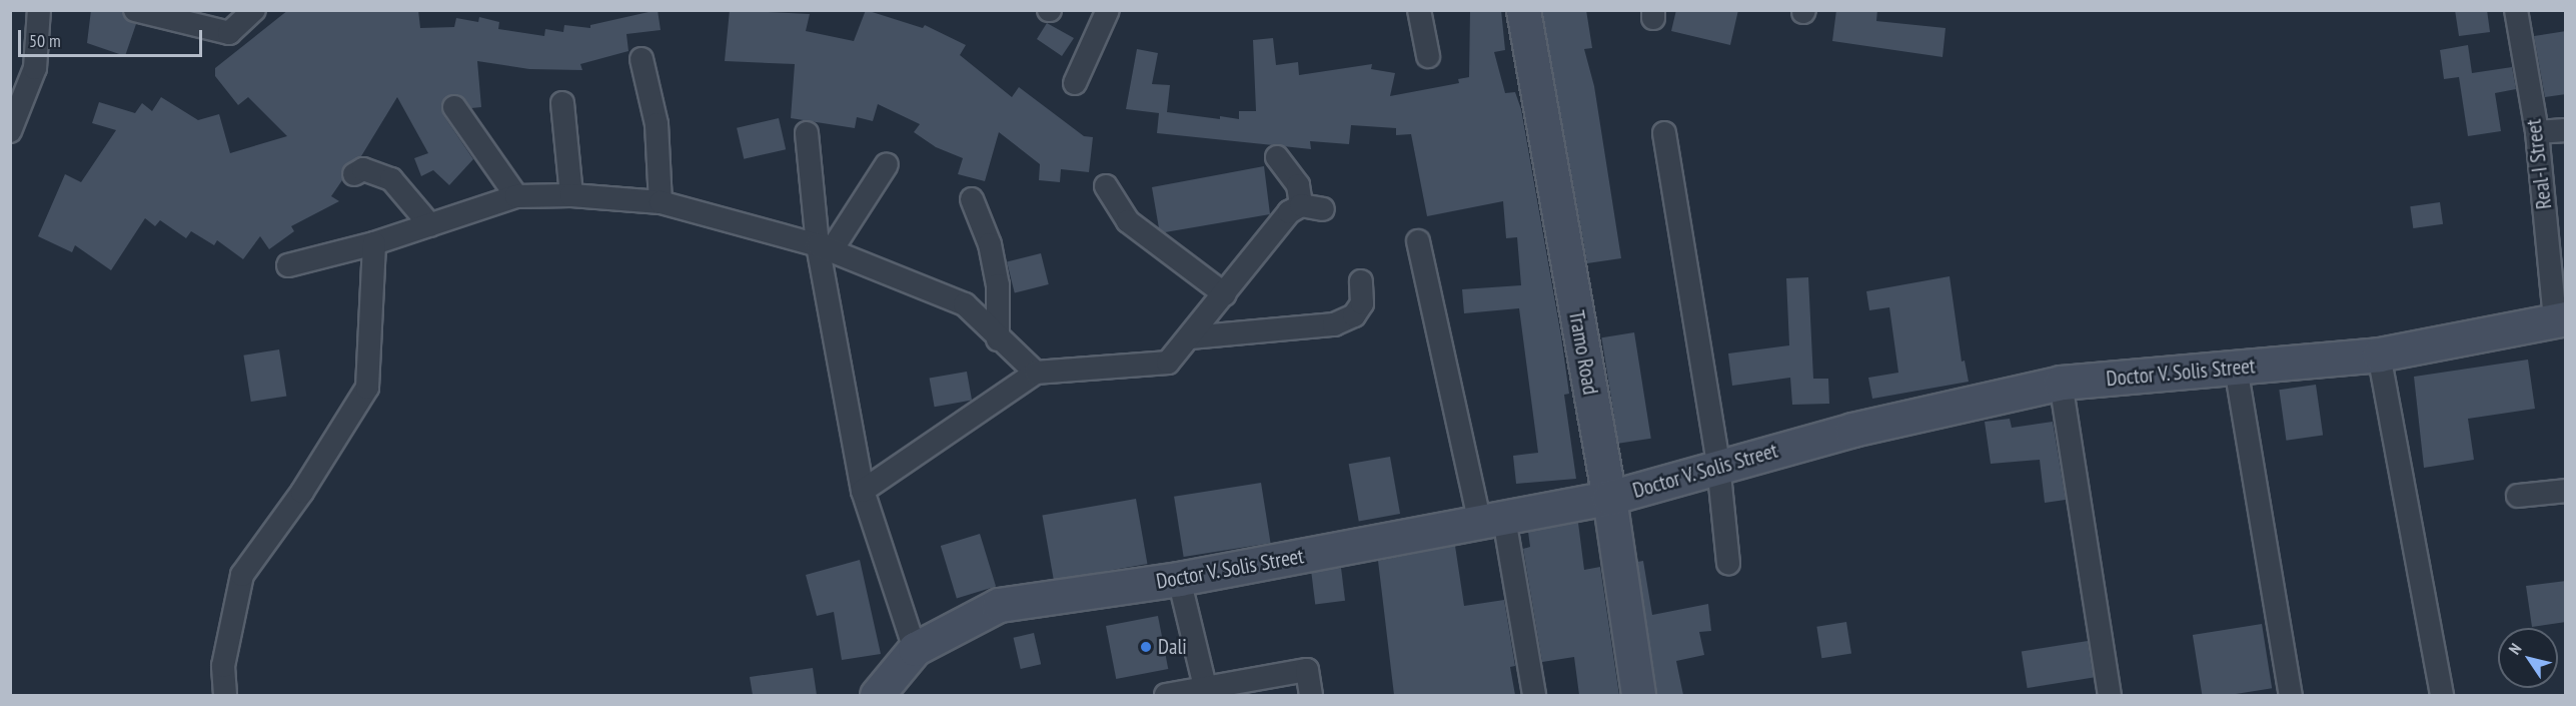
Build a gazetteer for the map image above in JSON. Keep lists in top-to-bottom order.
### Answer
{
  "streets": {
    "street": ["Real-I Street", "Tramo Road", "Doctor V. Solis Street"]
  },
  "crossings": [
    ["Real-I Street", "Doctor V. Solis Street"],
    ["Tramo Road", "Doctor V. Solis Street"]
  ],
  "places": ["Dali"],
  "scale_bar": "50 m",
  "north": "top left"
}
